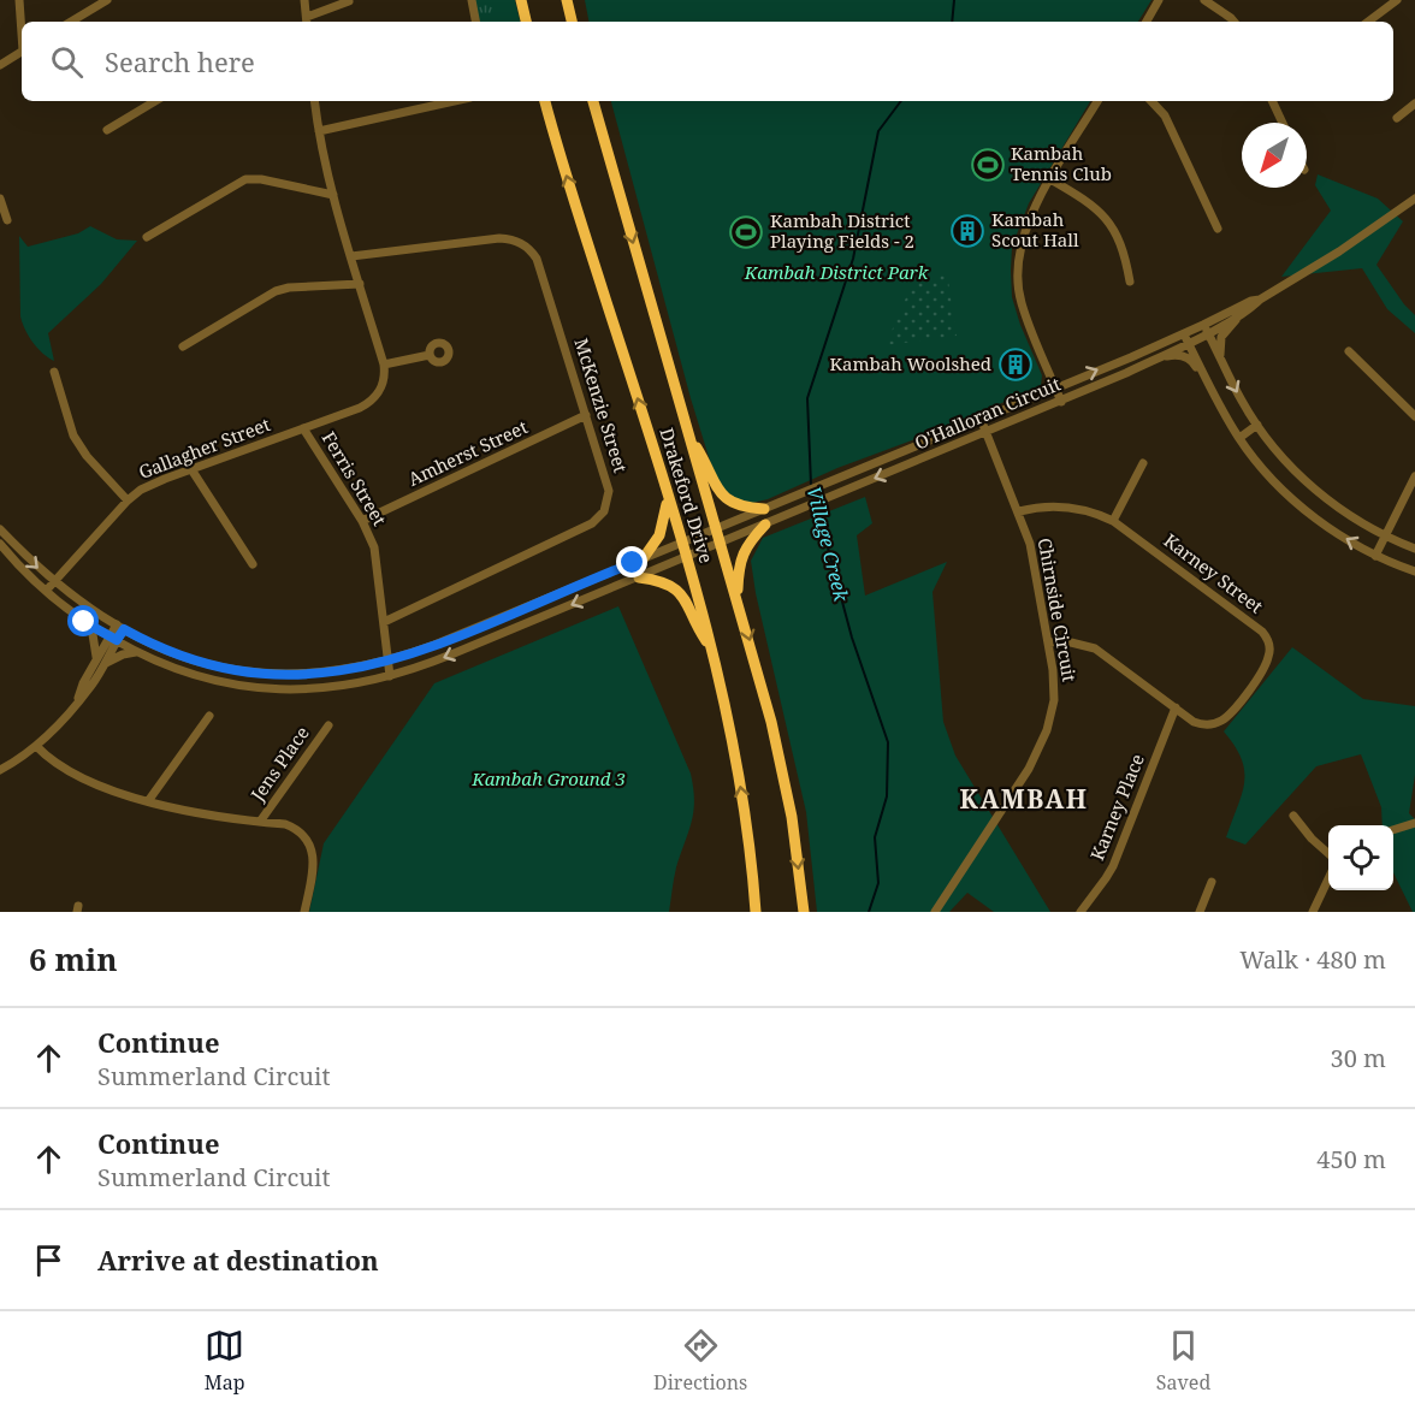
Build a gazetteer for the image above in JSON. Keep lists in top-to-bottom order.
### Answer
{
  "streets": {
    "highway": ["Drakeford Drive"],
    "street": [
      "McKenzie Street",
      "O'Halloran Circuit",
      "Gallagher Street",
      "Amherst Street",
      "Ferris Street",
      "Karney Street",
      "Chirnside Circuit",
      "Jens Place",
      "Karney Place"
    ]
  },
  "crossings": [
    ["McKenzie Street", "Amherst Street"],
    ["McKenzie Street", "Ferris Street"],
    ["O'Halloran Circuit", "Gallagher Street"],
    ["O'Halloran Circuit", "Ferris Street"],
    ["O'Halloran Circuit", "Drakeford Drive"],
    ["O'Halloran Circuit", "Chirnside Circuit"],
    ["Gallagher Street", "Ferris Street"],
    ["Amherst Street", "Ferris Street"],
    ["Karney Street", "Chirnside Circuit"],
    ["Karney Street", "Karney Place"]
  ],
  "districts": ["KAMBAH"],
  "water": ["Village Creek"],
  "parks": ["Kambah District Park", "Kambah Ground 3"],
  "places": {
    "sports": ["Kambah Tennis Club", "Kambah District Playing Fields - 2"],
    "building": ["Kambah Scout Hall", "Kambah Woolshed"]
  },
  "north": "bottom left",
  "page": {
    "search": "Search here",
    "heading": ["6 min", "Walk · 480 m"],
    "list": [
      ["Continue", "Summerland Circuit", "30 m"],
      ["Continue", "Summerland Circuit", "450 m"],
      "Arrive at destination"
    ],
    "nav": ["Map", "Directions", "Saved"]
  }
}
